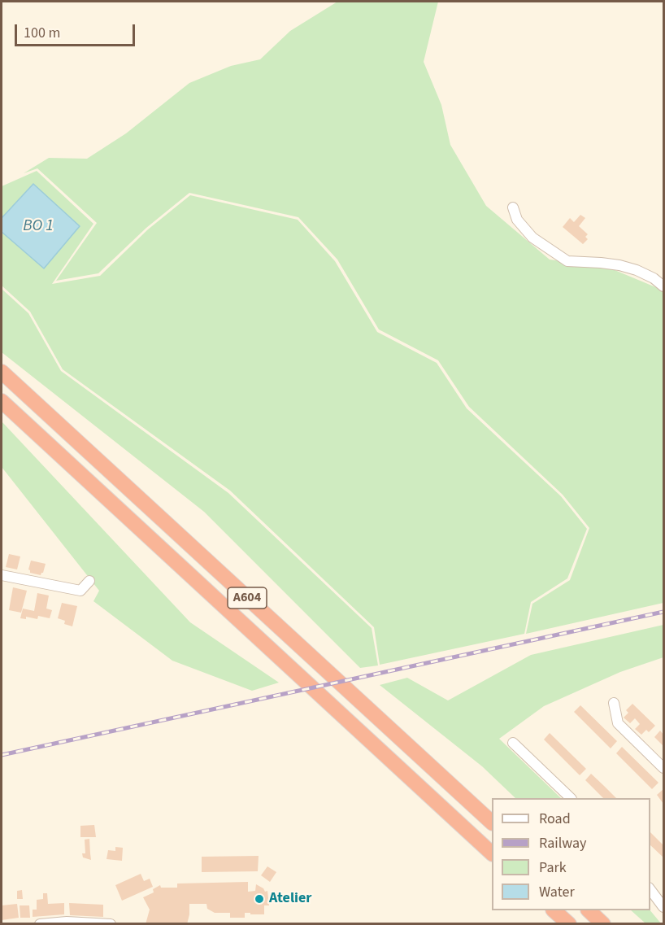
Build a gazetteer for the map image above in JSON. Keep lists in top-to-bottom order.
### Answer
{
  "streets": {
    "highway": ["A604"]
  },
  "water": ["BO 1"],
  "places": ["Atelier"],
  "legend": [
    "Road",
    "Railway",
    "Park",
    "Water"
  ],
  "scale_bar": "100 m"
}
